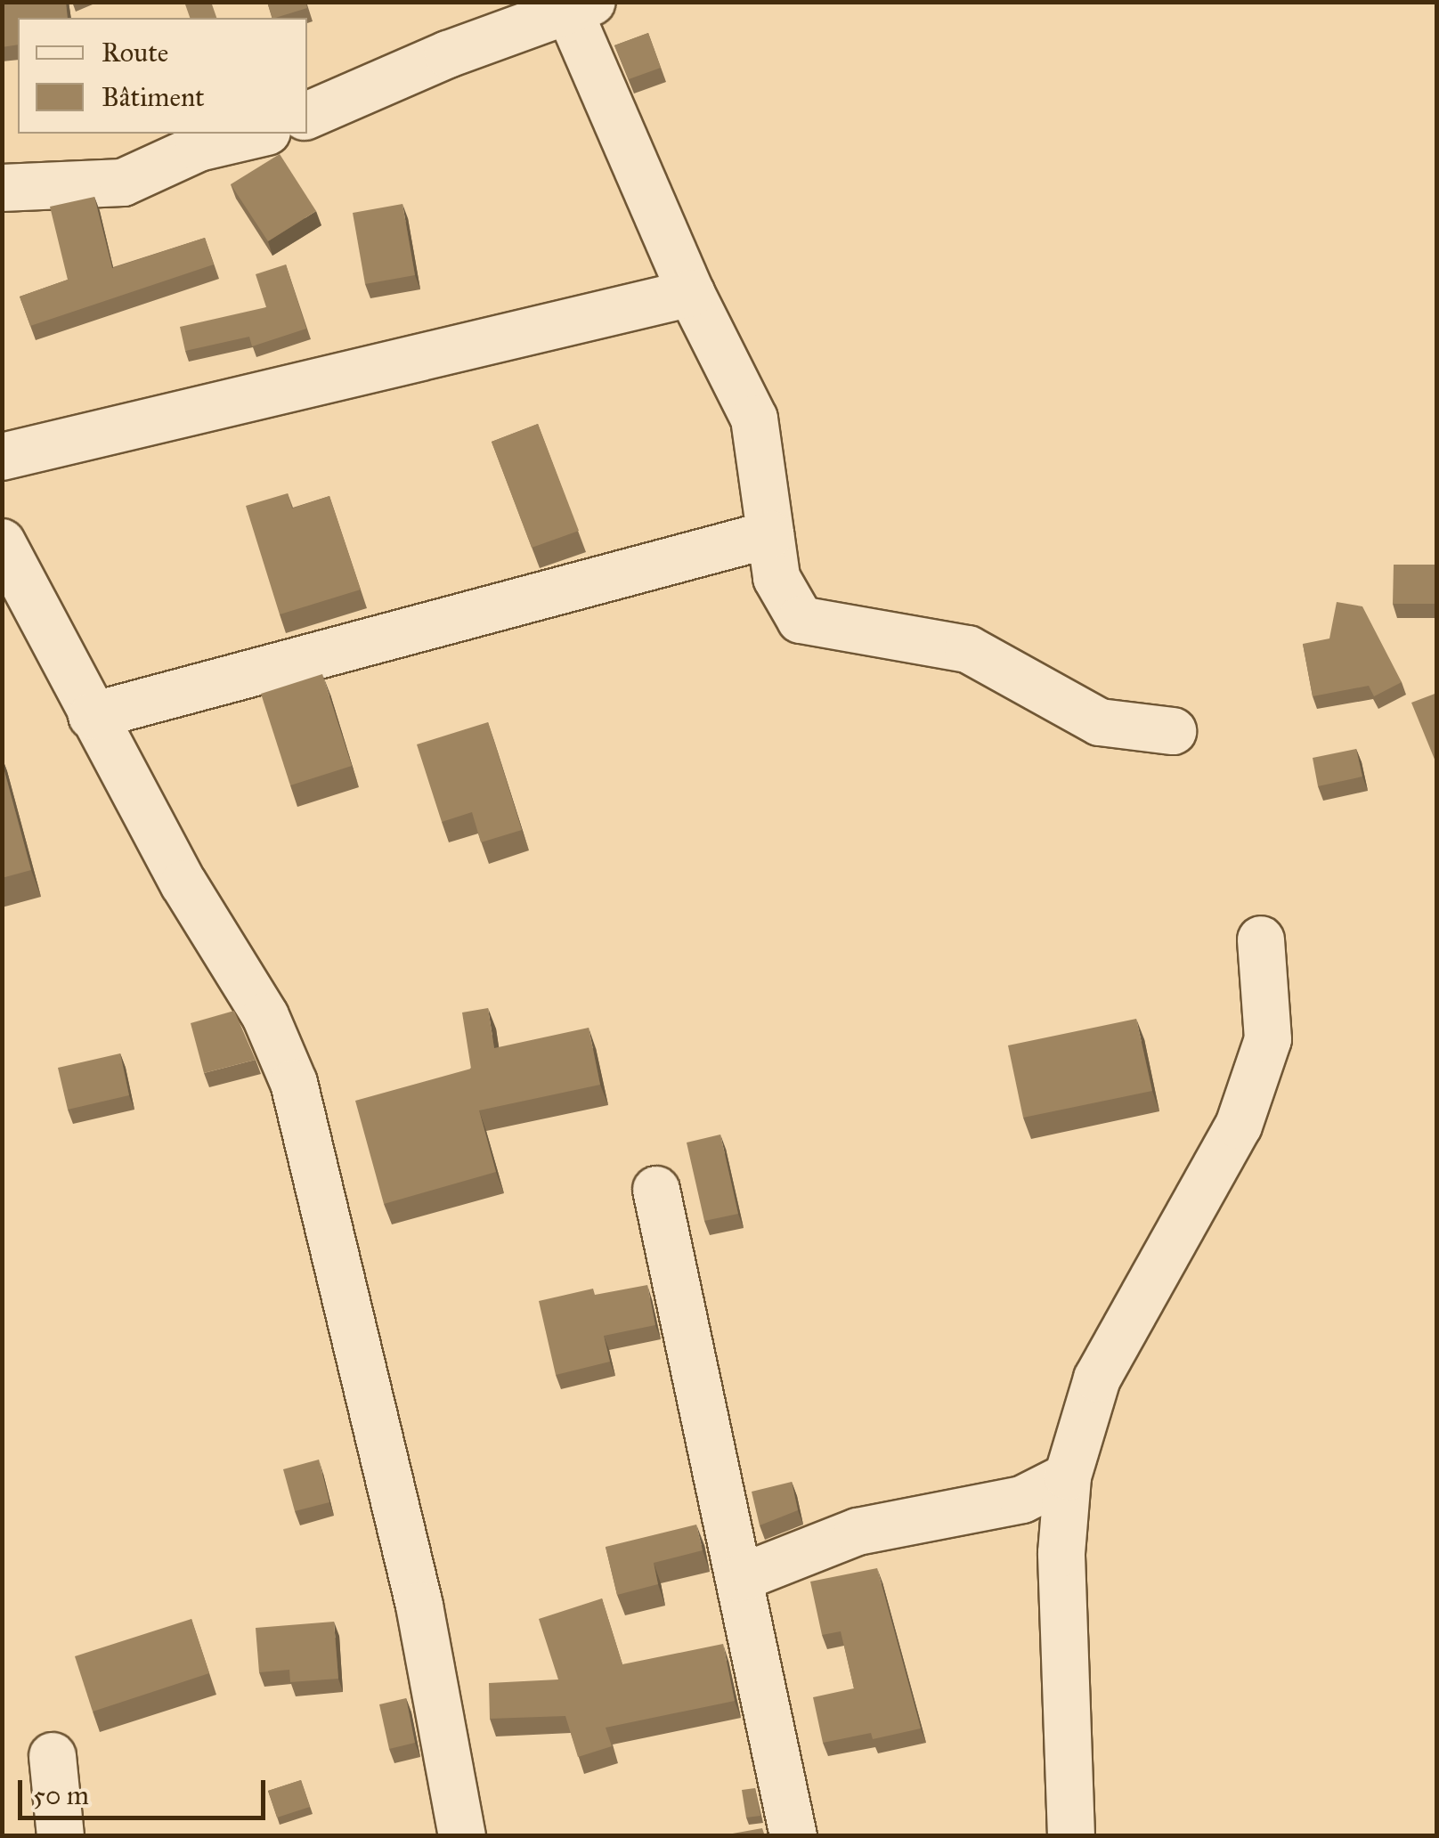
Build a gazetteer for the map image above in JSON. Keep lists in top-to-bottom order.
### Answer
{
  "legend": ["Route", "Bâtiment"],
  "scale_bar": "50 m"
}
